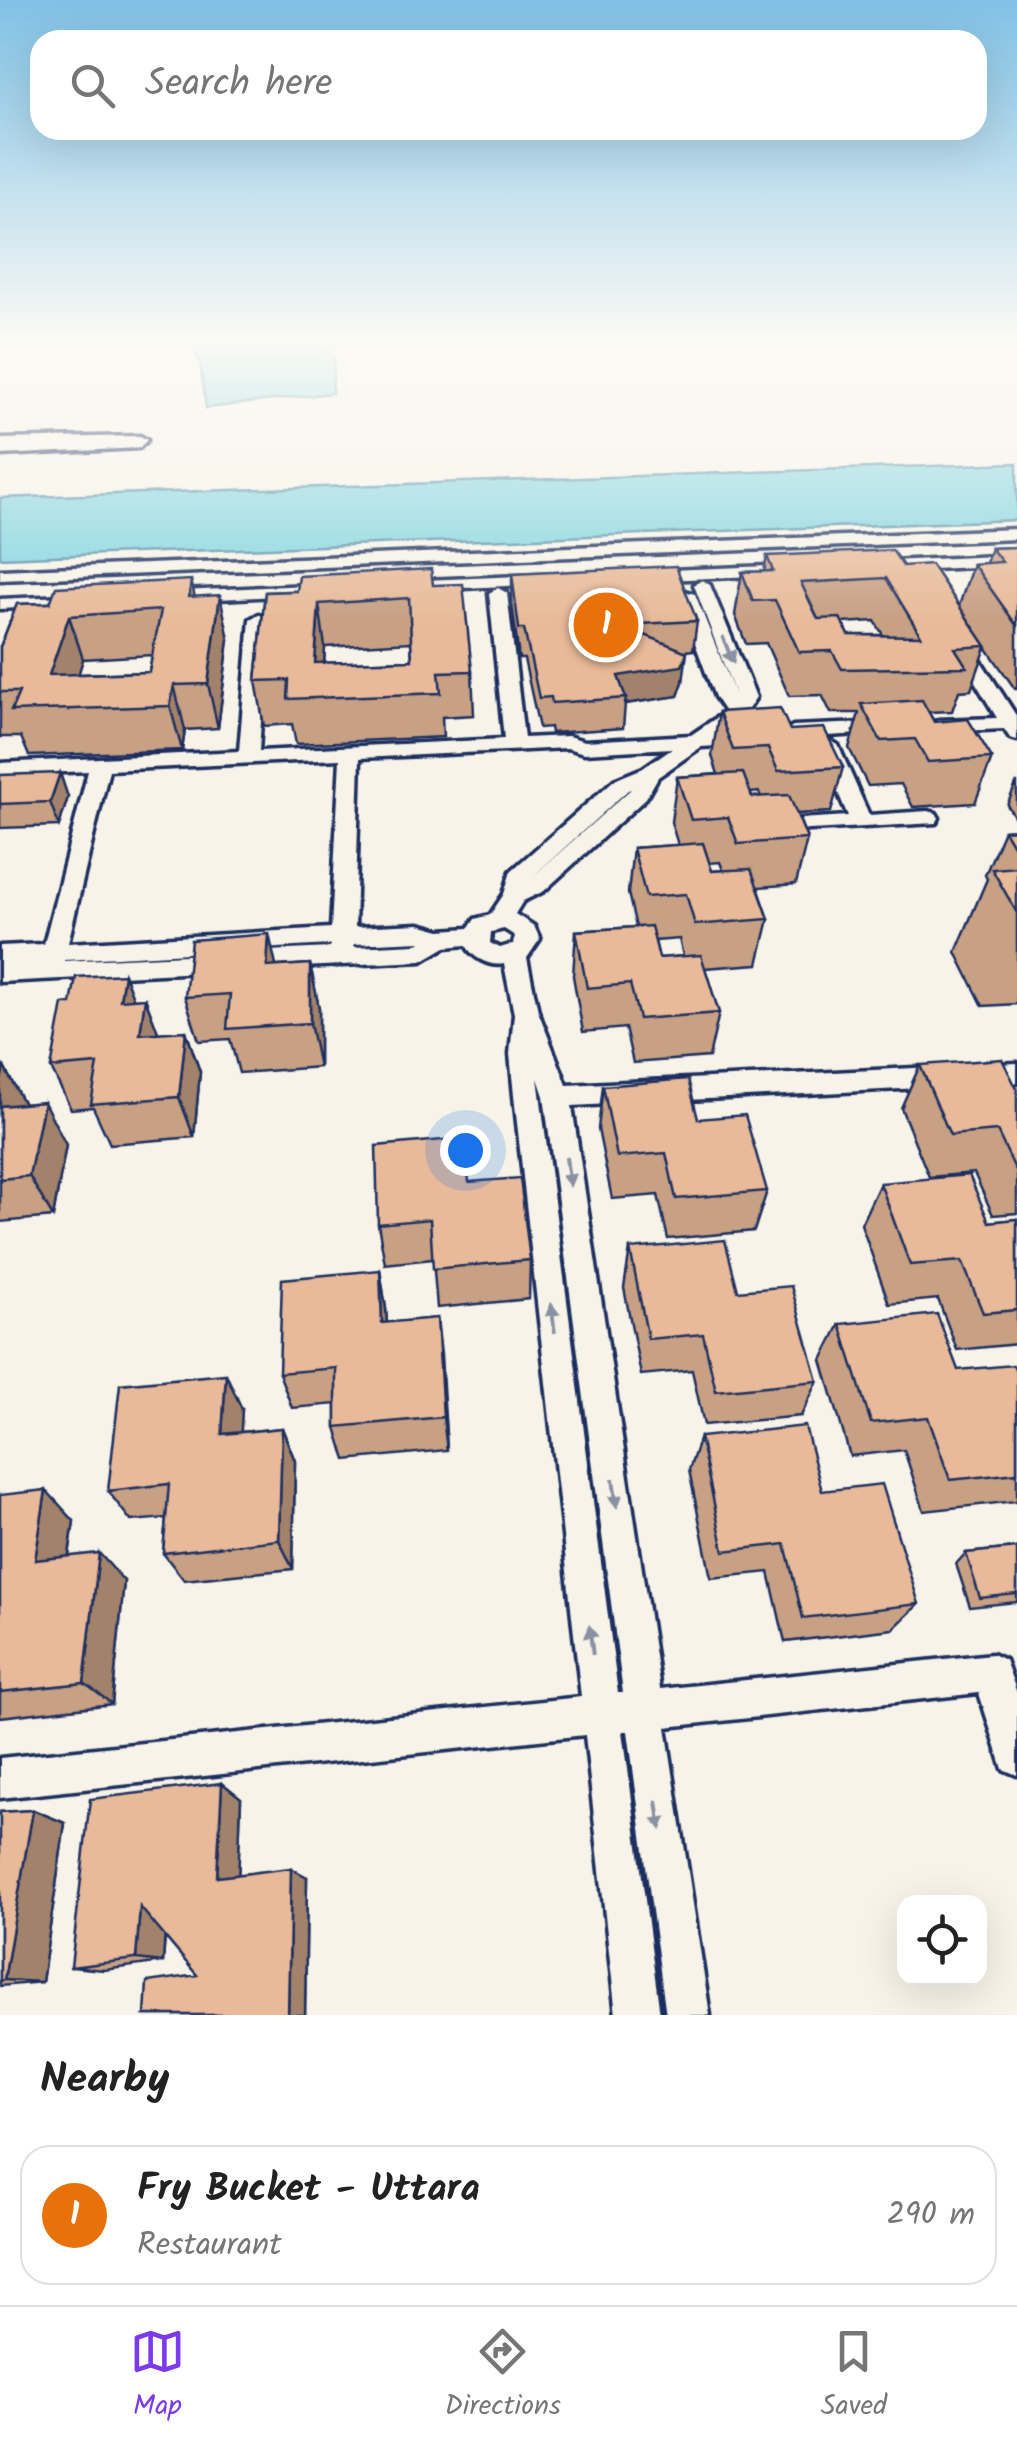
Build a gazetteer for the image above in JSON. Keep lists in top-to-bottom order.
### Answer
{
  "page": {
    "search": "Search here",
    "pins": "1",
    "heading": "Nearby",
    "list": [
      {
        "mark": "1",
        "name": "Fry Bucket - Uttara",
        "note": "Restaurant",
        "value": "290 m"
      }
    ],
    "nav": ["Map", "Directions", "Saved"]
  }
}
